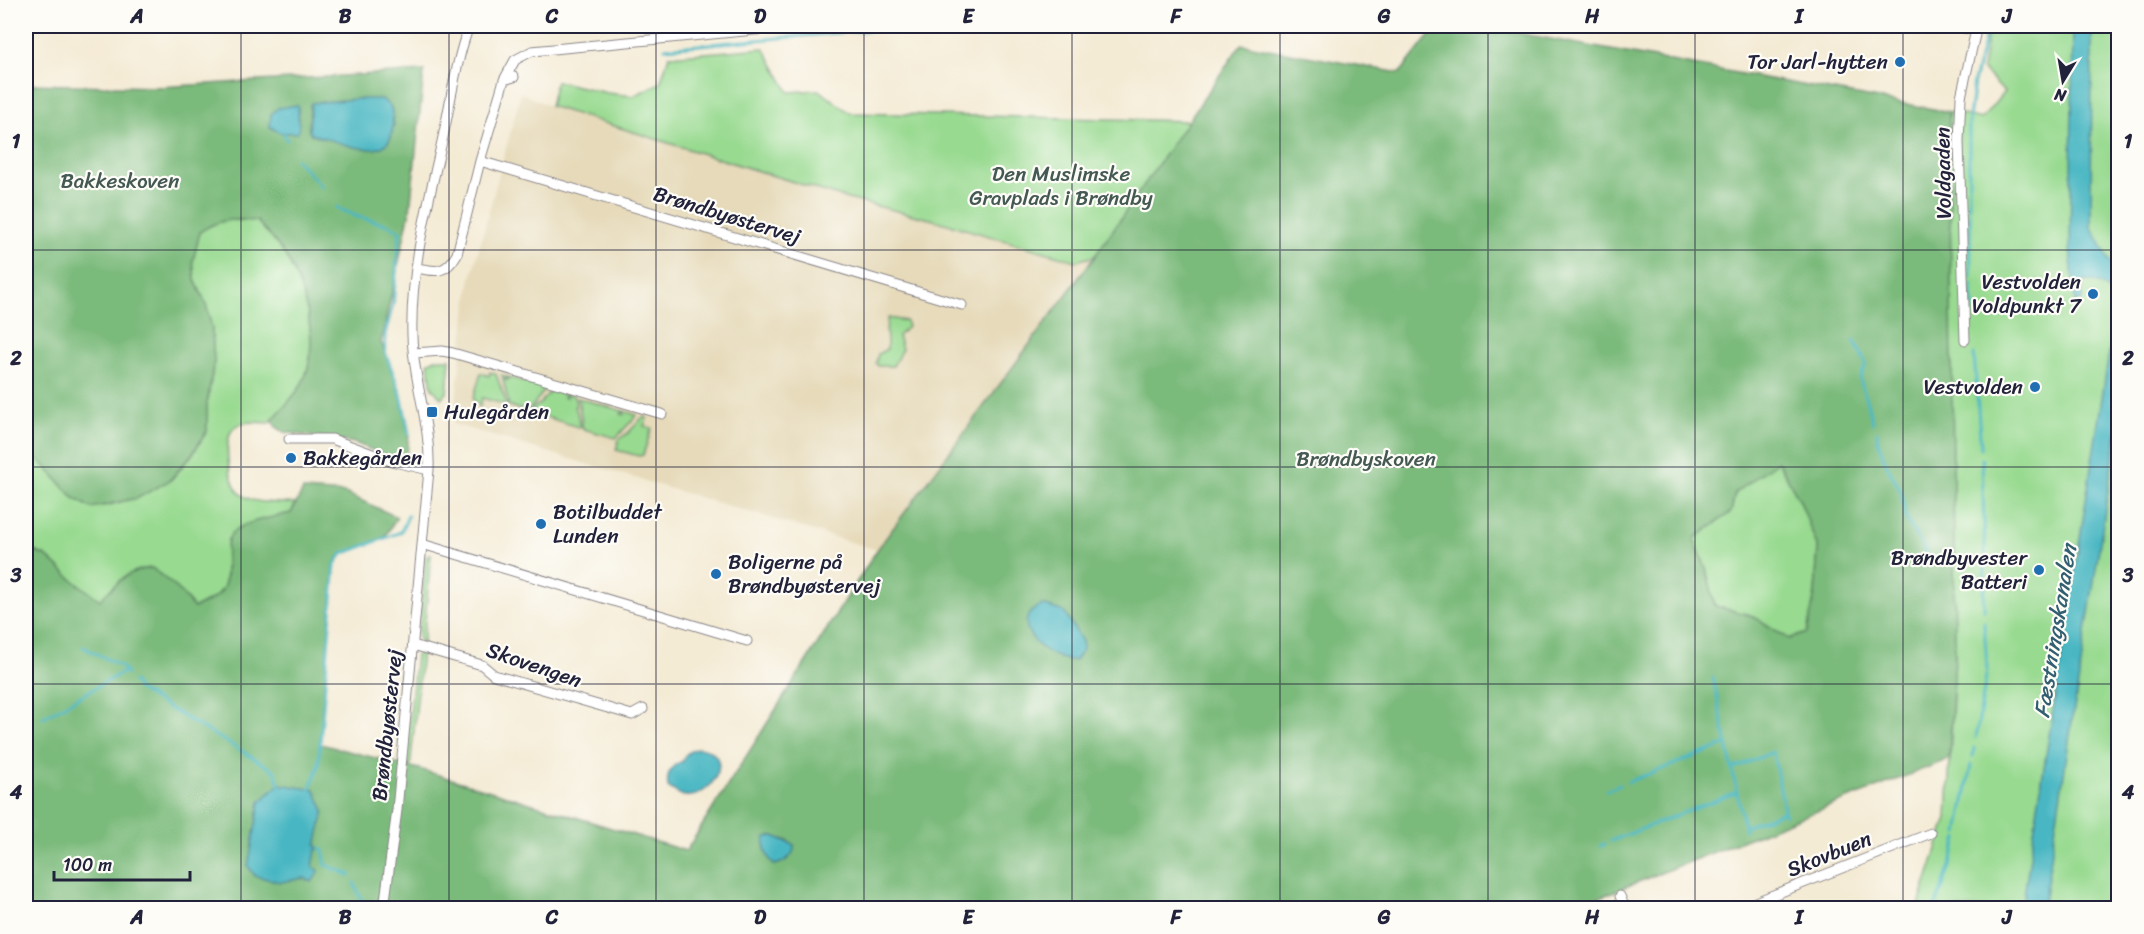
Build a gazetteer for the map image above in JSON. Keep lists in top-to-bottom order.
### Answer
{
  "streets": {
    "street": [
      "Voldgaden",
      "Brøndbyøstervej",
      "Skovengen",
      "Skovbuen"
    ]
  },
  "crossings": [
    ["Brøndbyøstervej", "Skovengen"]
  ],
  "water": ["Fæstningskanalen"],
  "parks": ["Den Muslimske Gravplads i Brøndby", "Bakkeskoven", "Brøndbyskoven"],
  "places": {
    "other": [
      "Tor Jarl-hytten",
      "Vestvolden Voldpunkt 7",
      "Vestvolden",
      "Bakkegården",
      "Botilbuddet Lunden",
      "Brøndbyvester Batteri",
      "Boligerne på Brøndbyøstervej"
    ],
    "transit": ["Hulegården"]
  },
  "scale_bar": "100 m",
  "north": "bottom",
  "grid": {
    "columns": [
      "A",
      "B",
      "C",
      "D",
      "E",
      "F",
      "G",
      "H",
      "I",
      "J"
    ],
    "rows": [
      "1",
      "2",
      "3",
      "4"
    ]
  }
}
